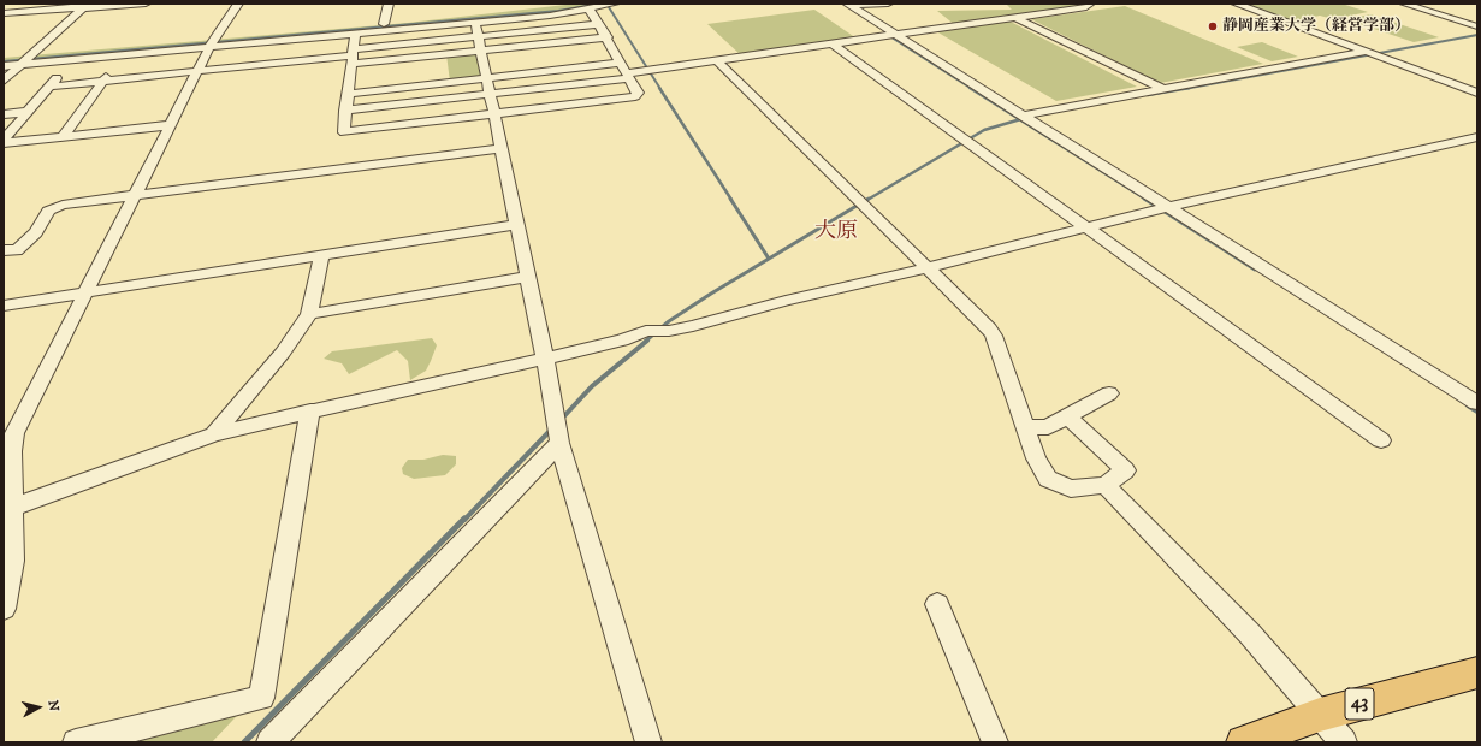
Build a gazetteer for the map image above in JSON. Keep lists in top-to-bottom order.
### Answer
{
  "streets": {
    "main road": ["43"]
  },
  "districts": ["大原"],
  "places": ["静岡産業大学（経営学部）"],
  "north": "right"
}
